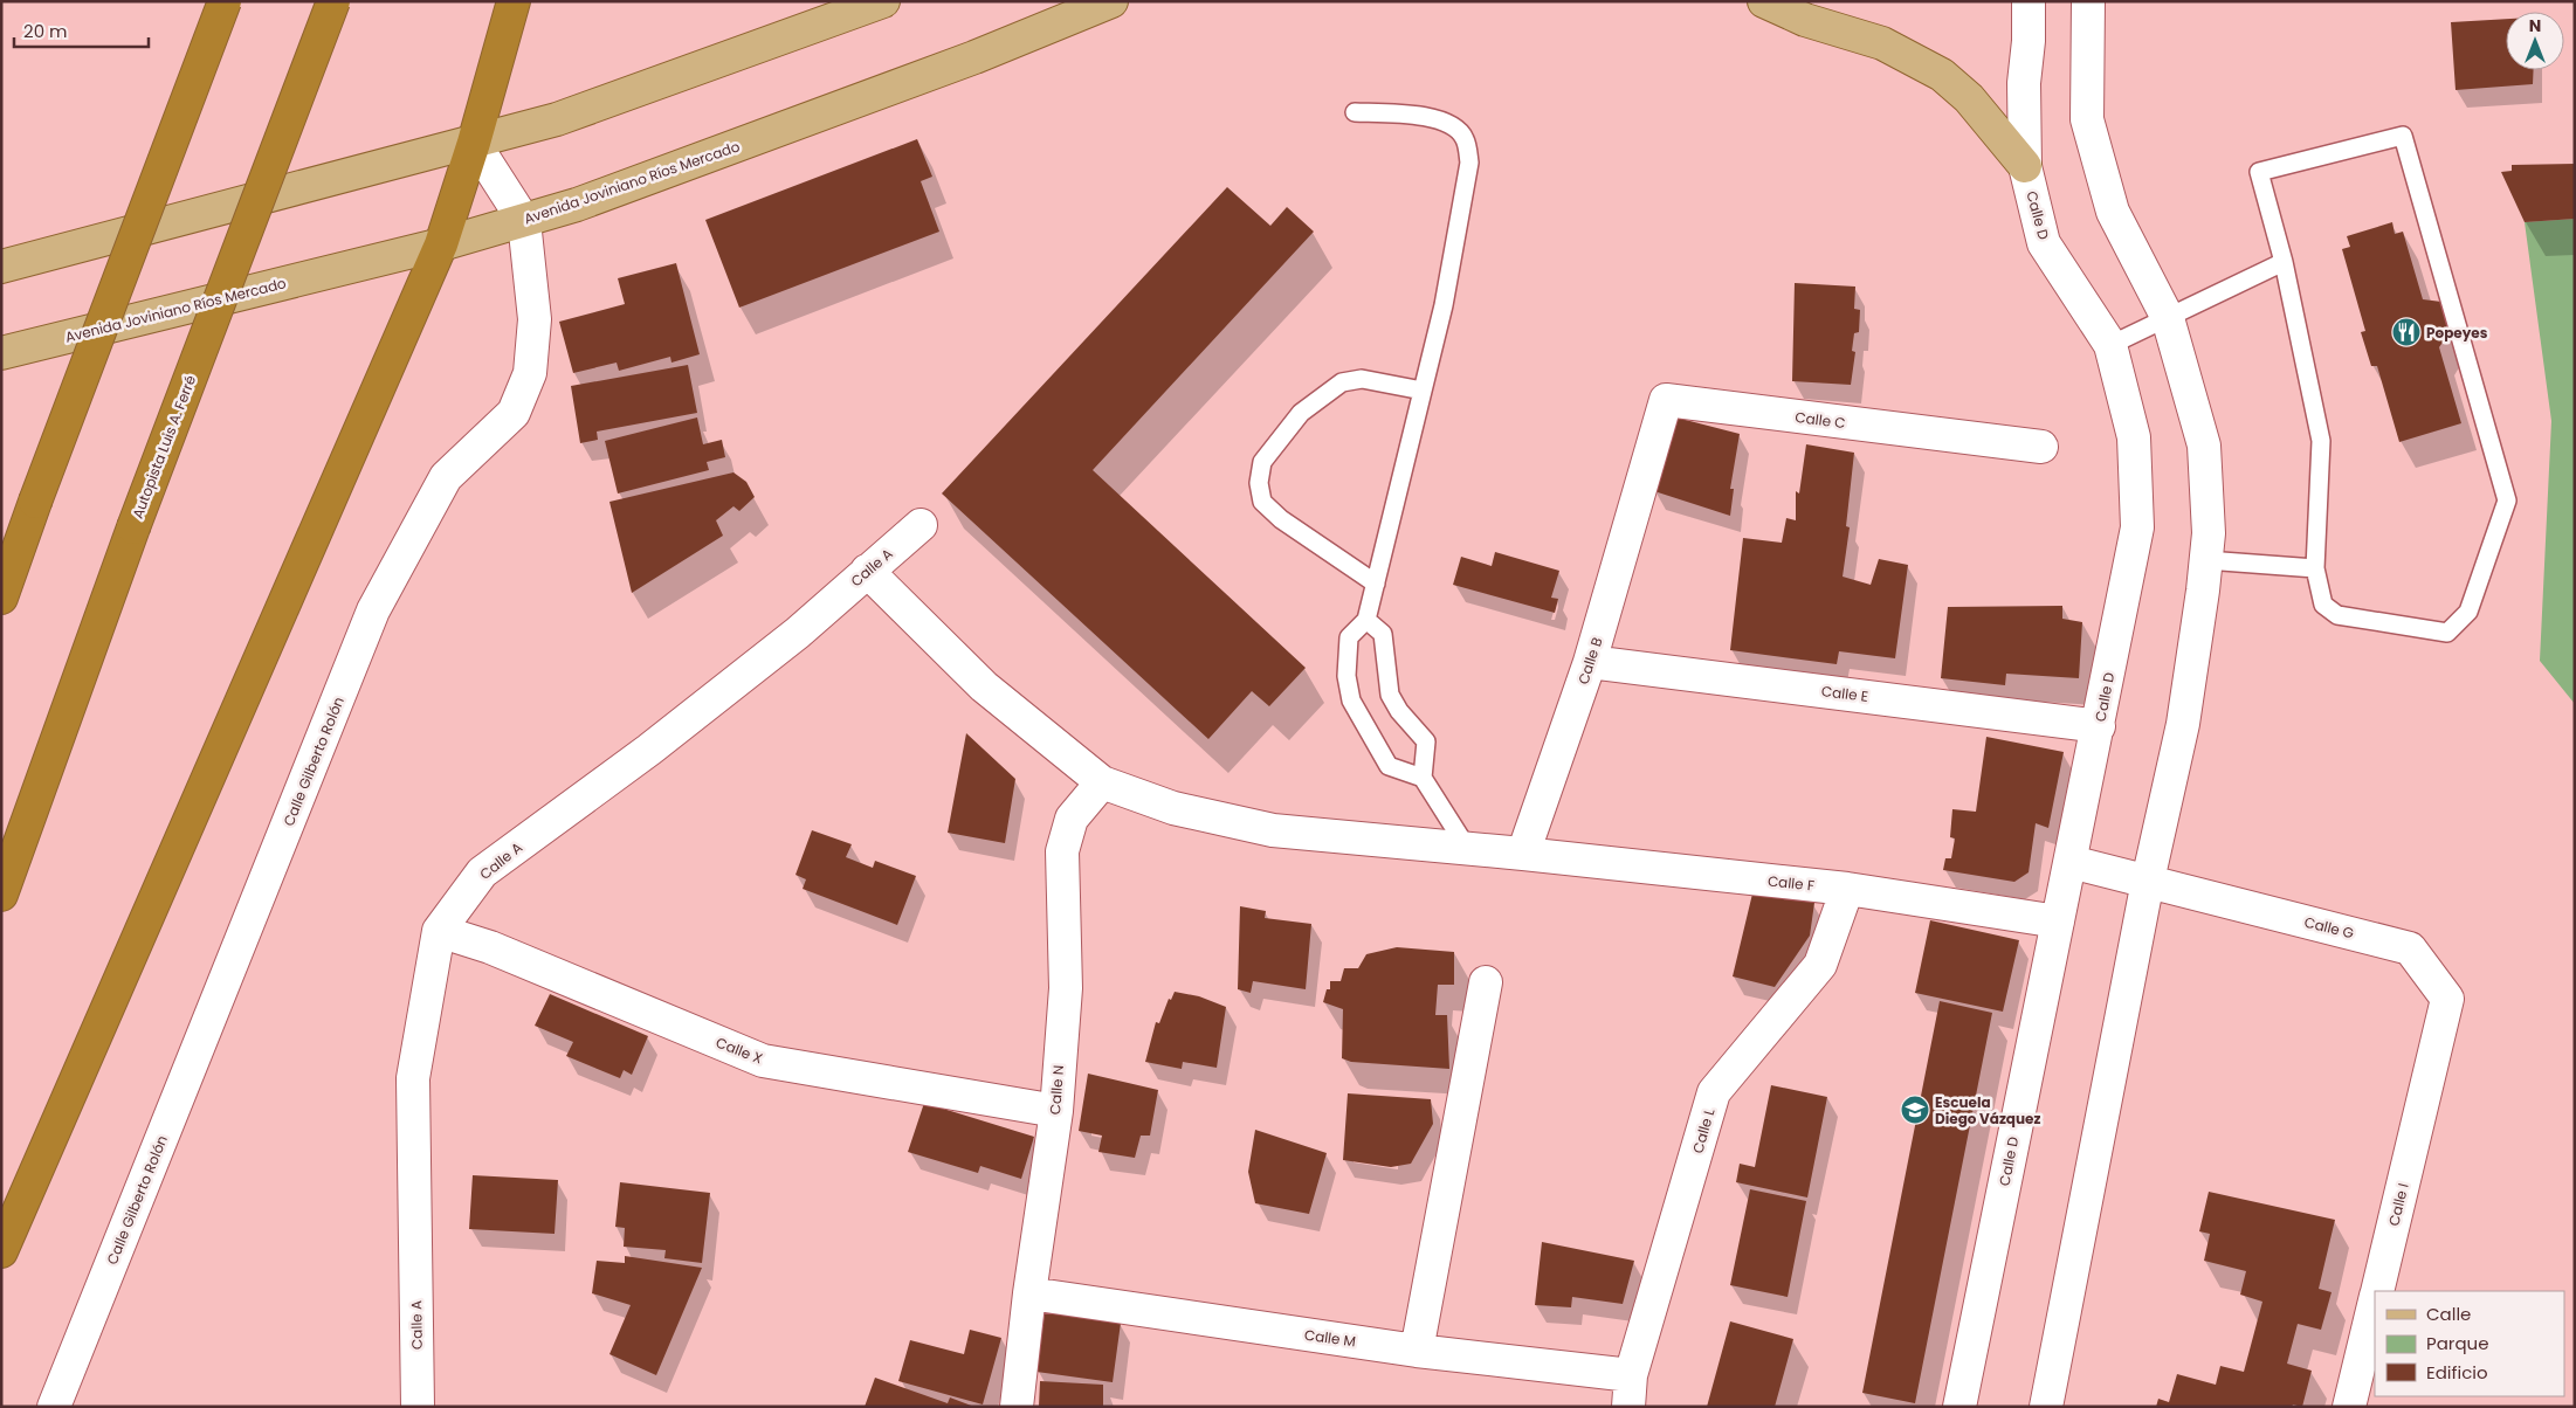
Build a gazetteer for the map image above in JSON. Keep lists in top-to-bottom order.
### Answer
{
  "streets": {
    "highway": ["Autopista Luis A. Ferré"],
    "main road": ["Avenida Joviniano Ríos Mercado"],
    "street": [
      "Calle D",
      "Calle C",
      "Calle A",
      "Calle B",
      "Calle E",
      "Calle Gilberto Rolón",
      "Calle F",
      "Calle G",
      "Calle X",
      "Calle N",
      "Calle L",
      "Calle I",
      "Calle M"
    ]
  },
  "crossings": [
    ["Avenida Joviniano Ríos Mercado", "Calle Gilberto Rolón"],
    ["Calle D", "Calle E"],
    ["Calle D", "Calle F"],
    ["Calle D", "Calle G"],
    ["Calle C", "Calle B"],
    ["Calle A", "Calle F"],
    ["Calle A", "Calle X"],
    ["Calle B", "Calle E"],
    ["Calle B", "Calle F"],
    ["Calle F", "Calle N"],
    ["Calle F", "Calle L"],
    ["Calle G", "Calle I"],
    ["Calle X", "Calle N"],
    ["Calle N", "Calle M"],
    ["Calle L", "Calle M"]
  ],
  "places": {
    "restaurant": ["Popeyes"],
    "school or university": ["Escuela Diego Vázquez"]
  },
  "legend": ["Calle", "Parque", "Edificio"],
  "scale_bar": "20 m",
  "north": "top"
}
